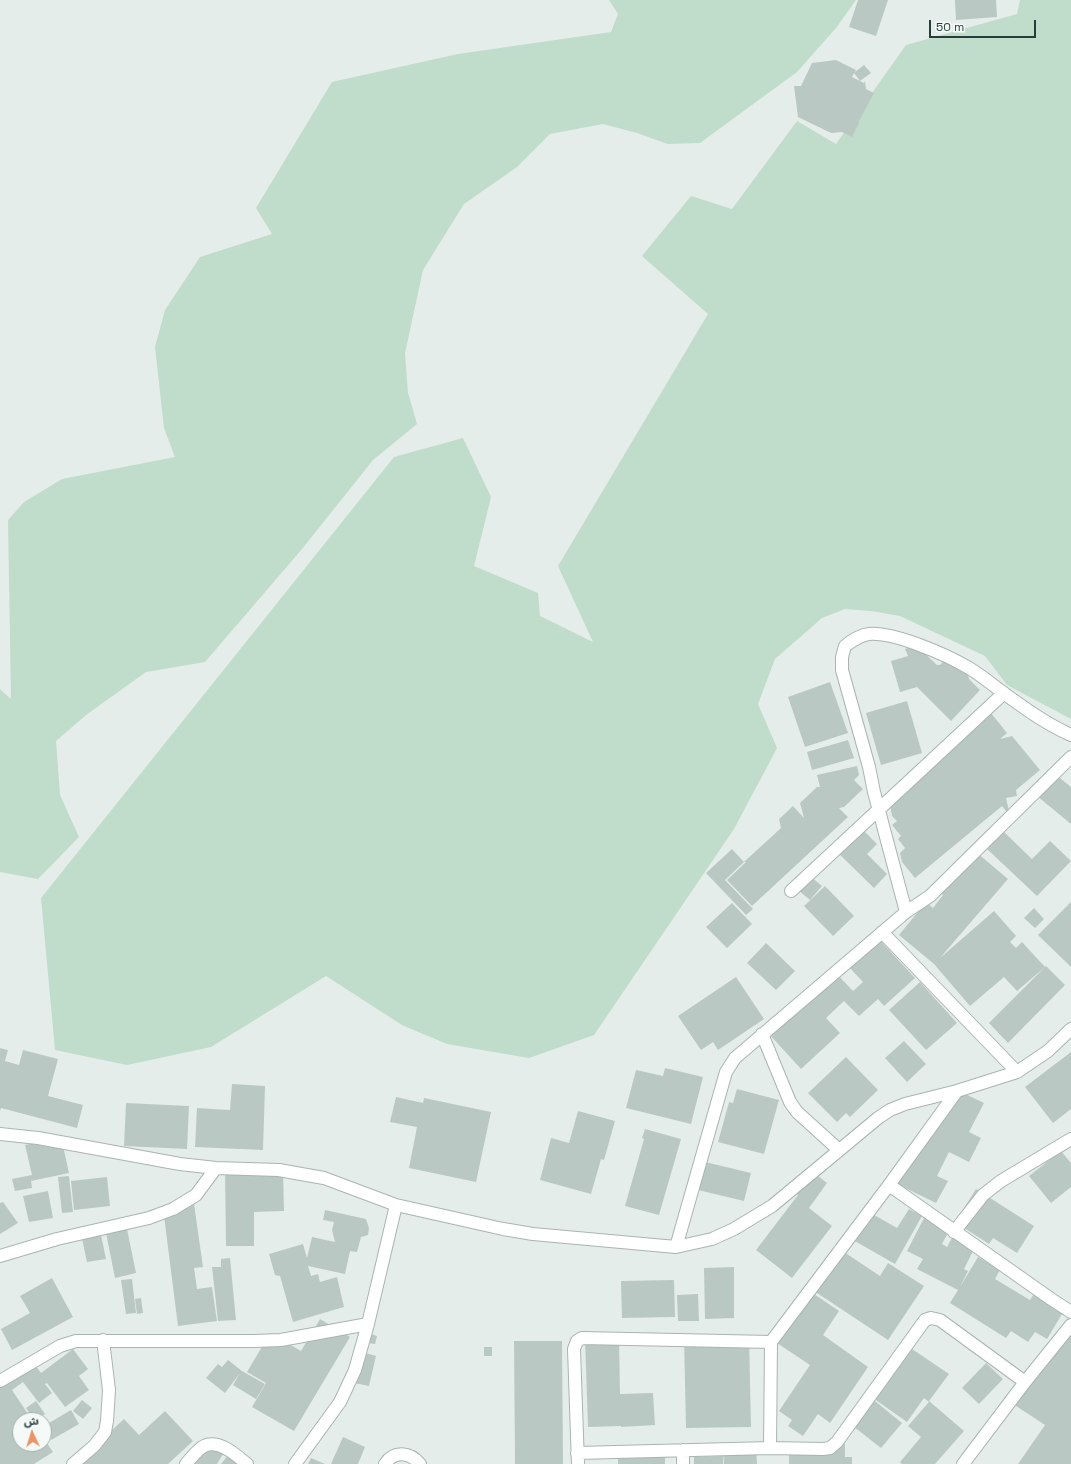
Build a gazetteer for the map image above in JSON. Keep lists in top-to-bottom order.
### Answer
{
  "scale_bar": "50 m",
  "north": "top"
}
